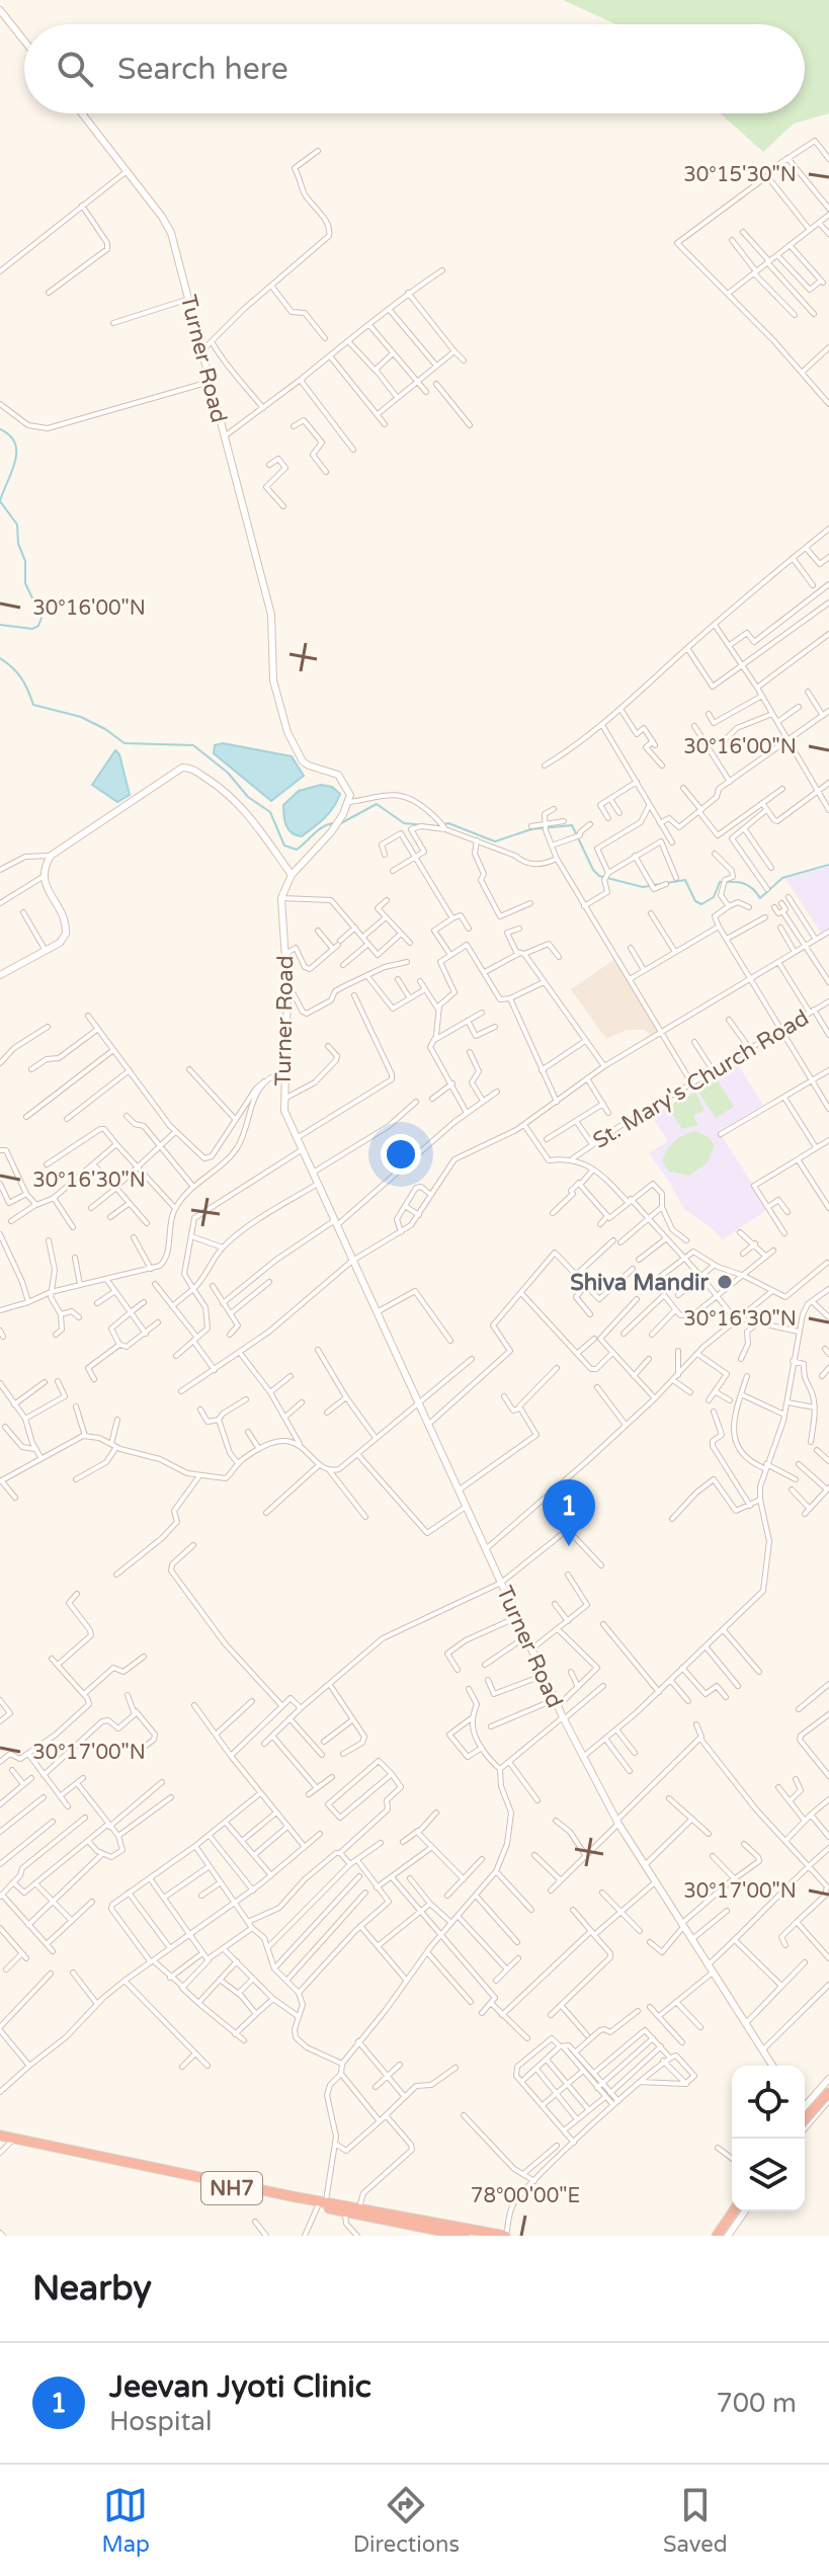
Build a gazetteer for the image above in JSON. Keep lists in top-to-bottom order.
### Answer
{
  "streets": {
    "highway": ["NH7"],
    "main road": ["Turner Road"],
    "street": ["St. Mary's Church Road"]
  },
  "places": ["Shiva Mandir"],
  "page": {
    "search": "Search here",
    "pins": "1",
    "heading": "Nearby",
    "list": [
      {
        "mark": "1",
        "name": "Jeevan Jyoti Clinic",
        "note": "Hospital",
        "value": "700 m"
      }
    ],
    "nav": ["Map", "Directions", "Saved"]
  },
  "coordinates": [
    "30°15'30\"N",
    "30°16'00\"N",
    "30°16'30\"N",
    "30°17'00\"N",
    "78°00'00\"E"
  ]
}
